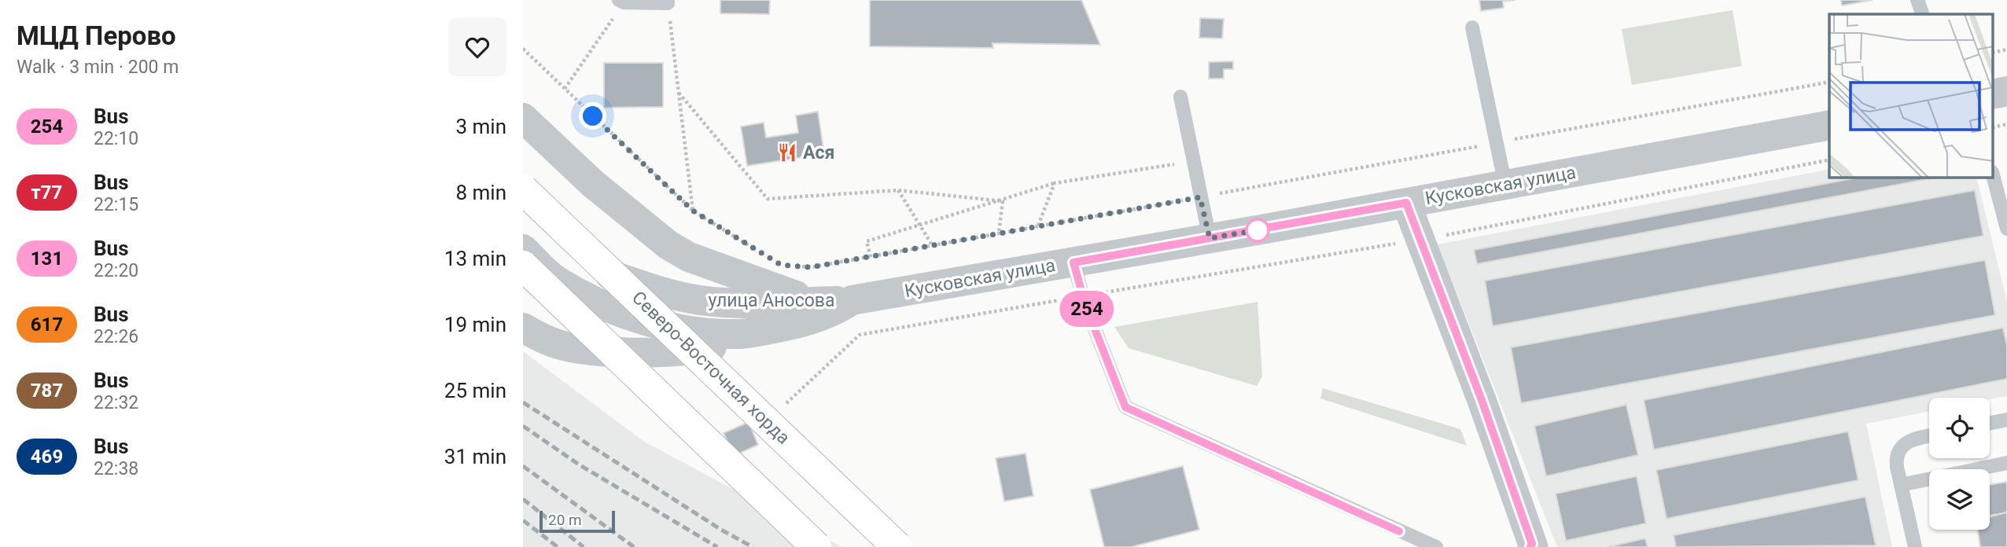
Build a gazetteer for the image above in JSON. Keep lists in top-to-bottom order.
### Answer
{
  "streets": {
    "main road": ["Северо-Восточная хорда"],
    "street": ["Кусковская улица", "улица Аносова"]
  },
  "crossings": [
    ["Кусковская улица", "улица Аносова"]
  ],
  "places": {
    "restaurant": ["Ася"]
  },
  "lines": ["bus line 254"],
  "scale_bar": "20 m",
  "page": {
    "heading": ["МЦД Перово", "Walk · 3 min · 200 m"],
    "on_map": "254",
    "list": [
      {
        "mark": "254",
        "name": "Bus",
        "note": "22:10",
        "value": "3 min"
      },
      {
        "mark": "т77",
        "name": "Bus",
        "note": "22:15",
        "value": "8 min"
      },
      {
        "mark": "131",
        "name": "Bus",
        "note": "22:20",
        "value": "13 min"
      },
      {
        "mark": "617",
        "name": "Bus",
        "note": "22:26",
        "value": "19 min"
      },
      {
        "mark": "787",
        "name": "Bus",
        "note": "22:32",
        "value": "25 min"
      },
      {
        "mark": "469",
        "name": "Bus",
        "note": "22:38",
        "value": "31 min"
      }
    ],
    "scale": "20 m"
  }
}
